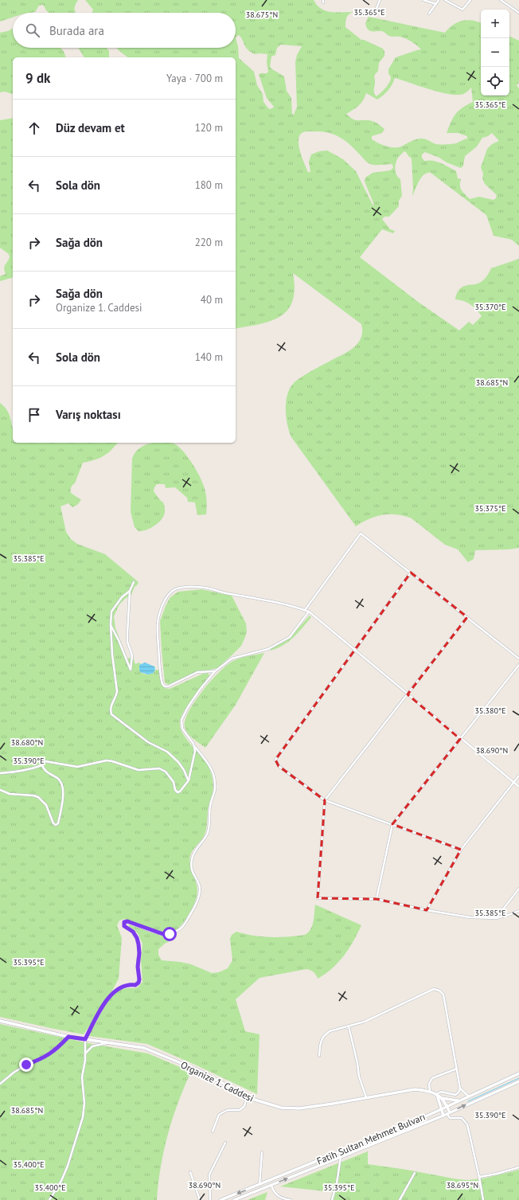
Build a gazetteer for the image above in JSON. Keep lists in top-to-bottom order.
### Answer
{
  "streets": {
    "main road": ["Organize 1. Caddesi", "Fatih Sultan Mehmet Bulvarı"]
  },
  "crossings": [
    ["Organize 1. Caddesi", "Fatih Sultan Mehmet Bulvarı"]
  ],
  "page": {
    "map_buttons": ["+", "−"],
    "search": "Burada ara",
    "heading": ["9 dk", "Yaya · 700 m"],
    "list": [
      ["Düz devam et", "120 m"],
      ["Sola dön", "180 m"],
      ["Sağa dön", "220 m"],
      ["Sağa dön", "Organize 1. Caddesi", "40 m"],
      ["Sola dön", "140 m"],
      "Varış noktası"
    ]
  },
  "coordinates": [
    "35.365°E",
    "38.675°N",
    "35.370°E",
    "38.685°N",
    "35.375°E",
    "35.385°E",
    "35.380°E",
    "38.680°N",
    "38.690°N",
    "35.390°E",
    "35.395°E",
    "35.400°E",
    "38.695°N"
  ]
}
